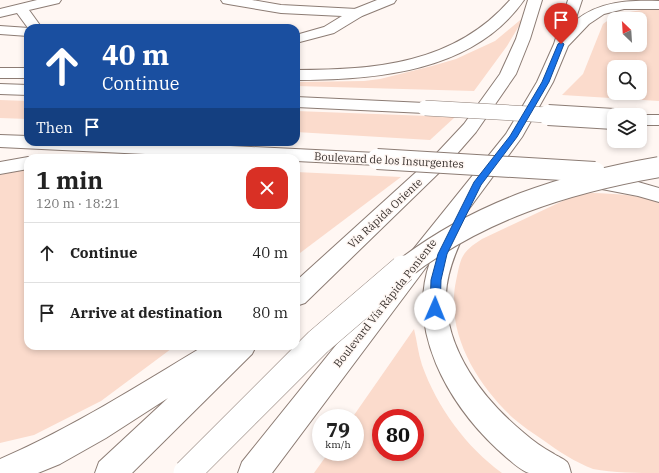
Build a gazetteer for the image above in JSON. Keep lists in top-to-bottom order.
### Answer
{
  "streets": {
    "main road": ["Boulevard de los Insurgentes", "Vía Rápida Oriente", "Boulevard Vía Rápida Poniente"]
  },
  "north": "top left",
  "page": {
    "turn": ["40 m", "Continue"],
    "then": "Then",
    "heading": ["1 min", "120 m · 18:21"],
    "list": [
      {
        "name": "Continue",
        "value": "40 m"
      },
      {
        "name": "Arrive at destination",
        "value": "80 m"
      }
    ],
    "speed": "79 km/h",
    "limit": "80"
  }
}
